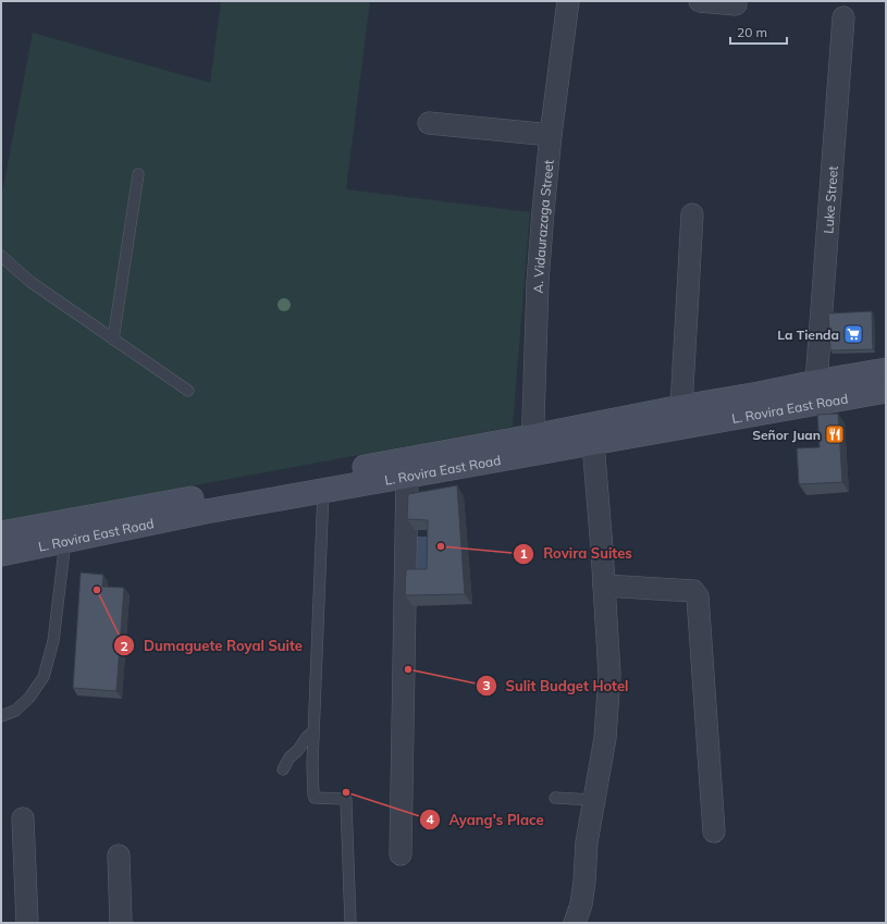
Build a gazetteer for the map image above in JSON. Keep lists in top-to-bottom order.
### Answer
{
  "streets": {
    "main road": ["L. Rovira East Road"],
    "street": ["Luke Street", "A. Vidaurazaga Street"]
  },
  "crossings": [
    ["Luke Street", "L. Rovira East Road"],
    ["A. Vidaurazaga Street", "L. Rovira East Road"]
  ],
  "places": {
    "supermarket": ["La Tienda"],
    "restaurant": ["Señor Juan"],
    "other": [
      "Rovira Suites",
      "Dumaguete Royal Suite",
      "Sulit Budget Hotel",
      "Ayang's Place"
    ]
  },
  "scale_bar": "20 m"
}
